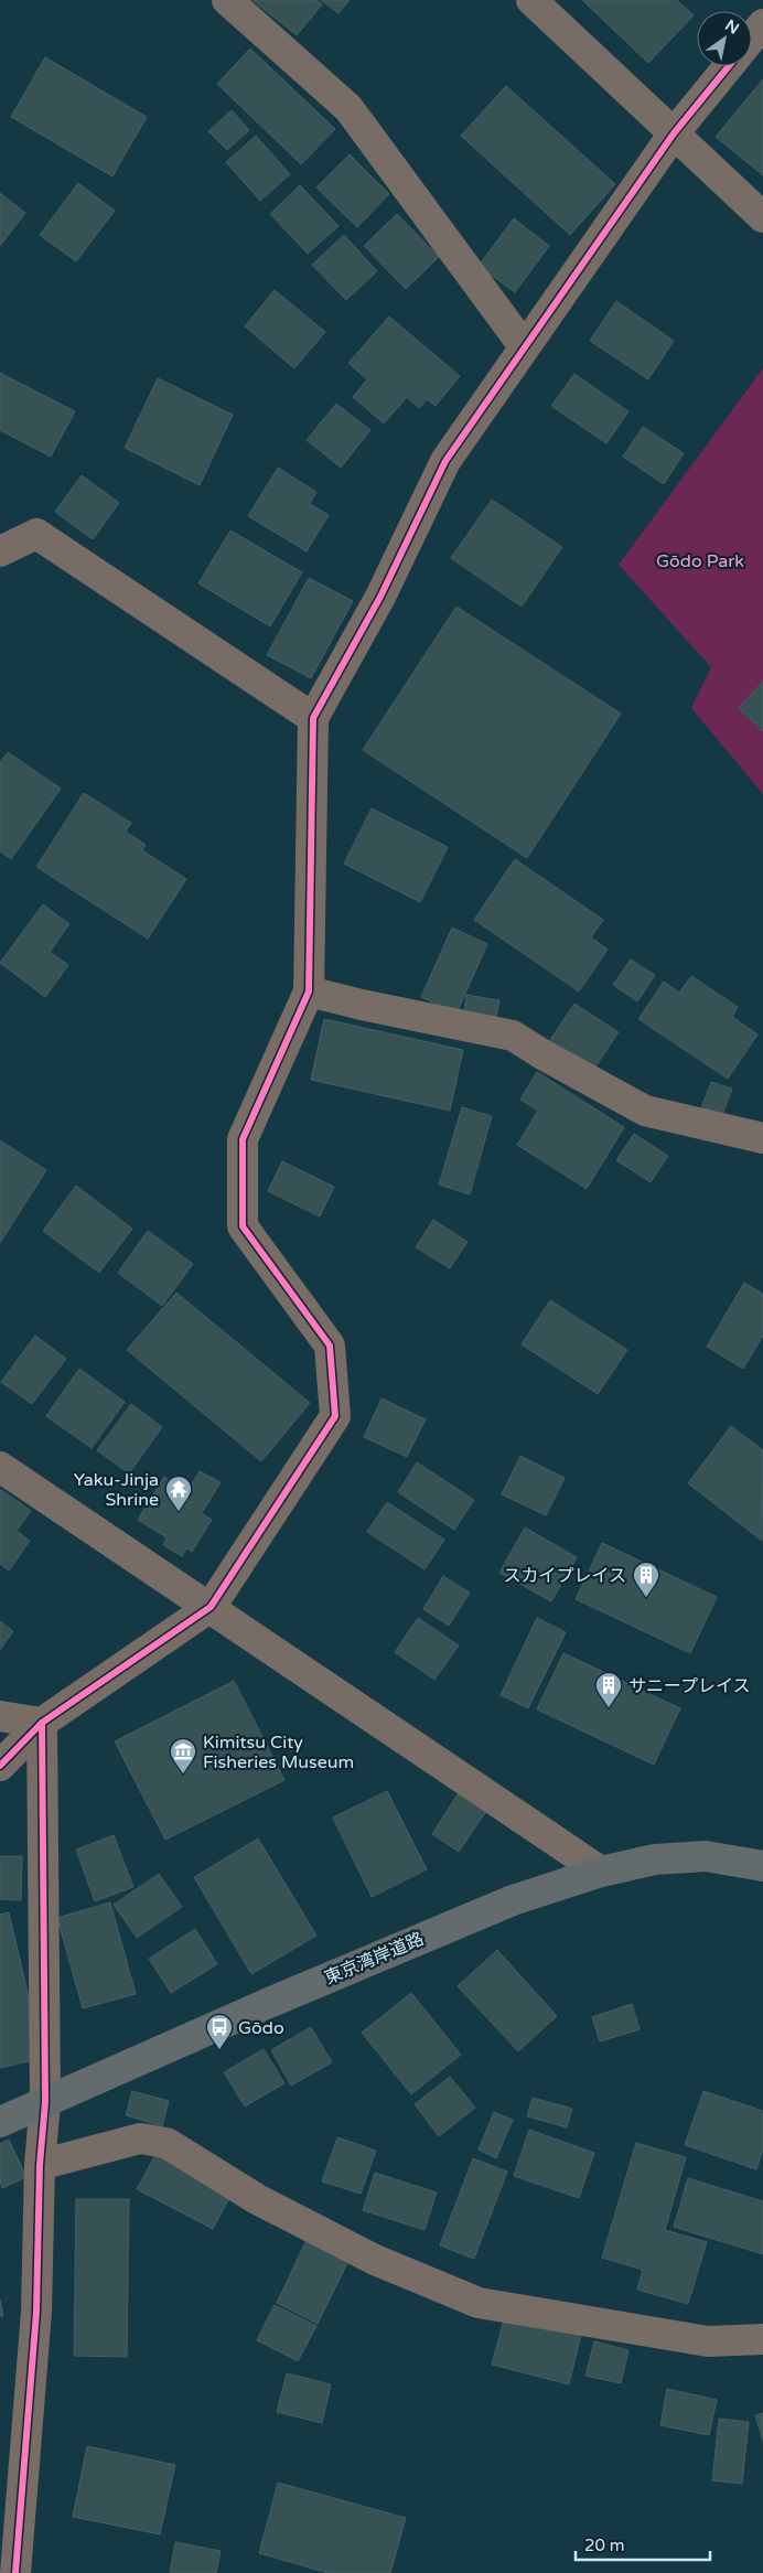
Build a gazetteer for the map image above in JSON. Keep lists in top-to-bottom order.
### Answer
{
  "streets": {
    "highway": ["東京湾岸道路"]
  },
  "parks": ["Gōdo Park"],
  "places": {
    "temple": ["Yaku-Jinja Shrine"],
    "building": ["スカイプレイス", "サニープレイス"],
    "museum": ["Kimitsu City Fisheries Museum"],
    "bus stop": ["Gōdo"]
  },
  "scale_bar": "20 m",
  "north": "top right"
}
